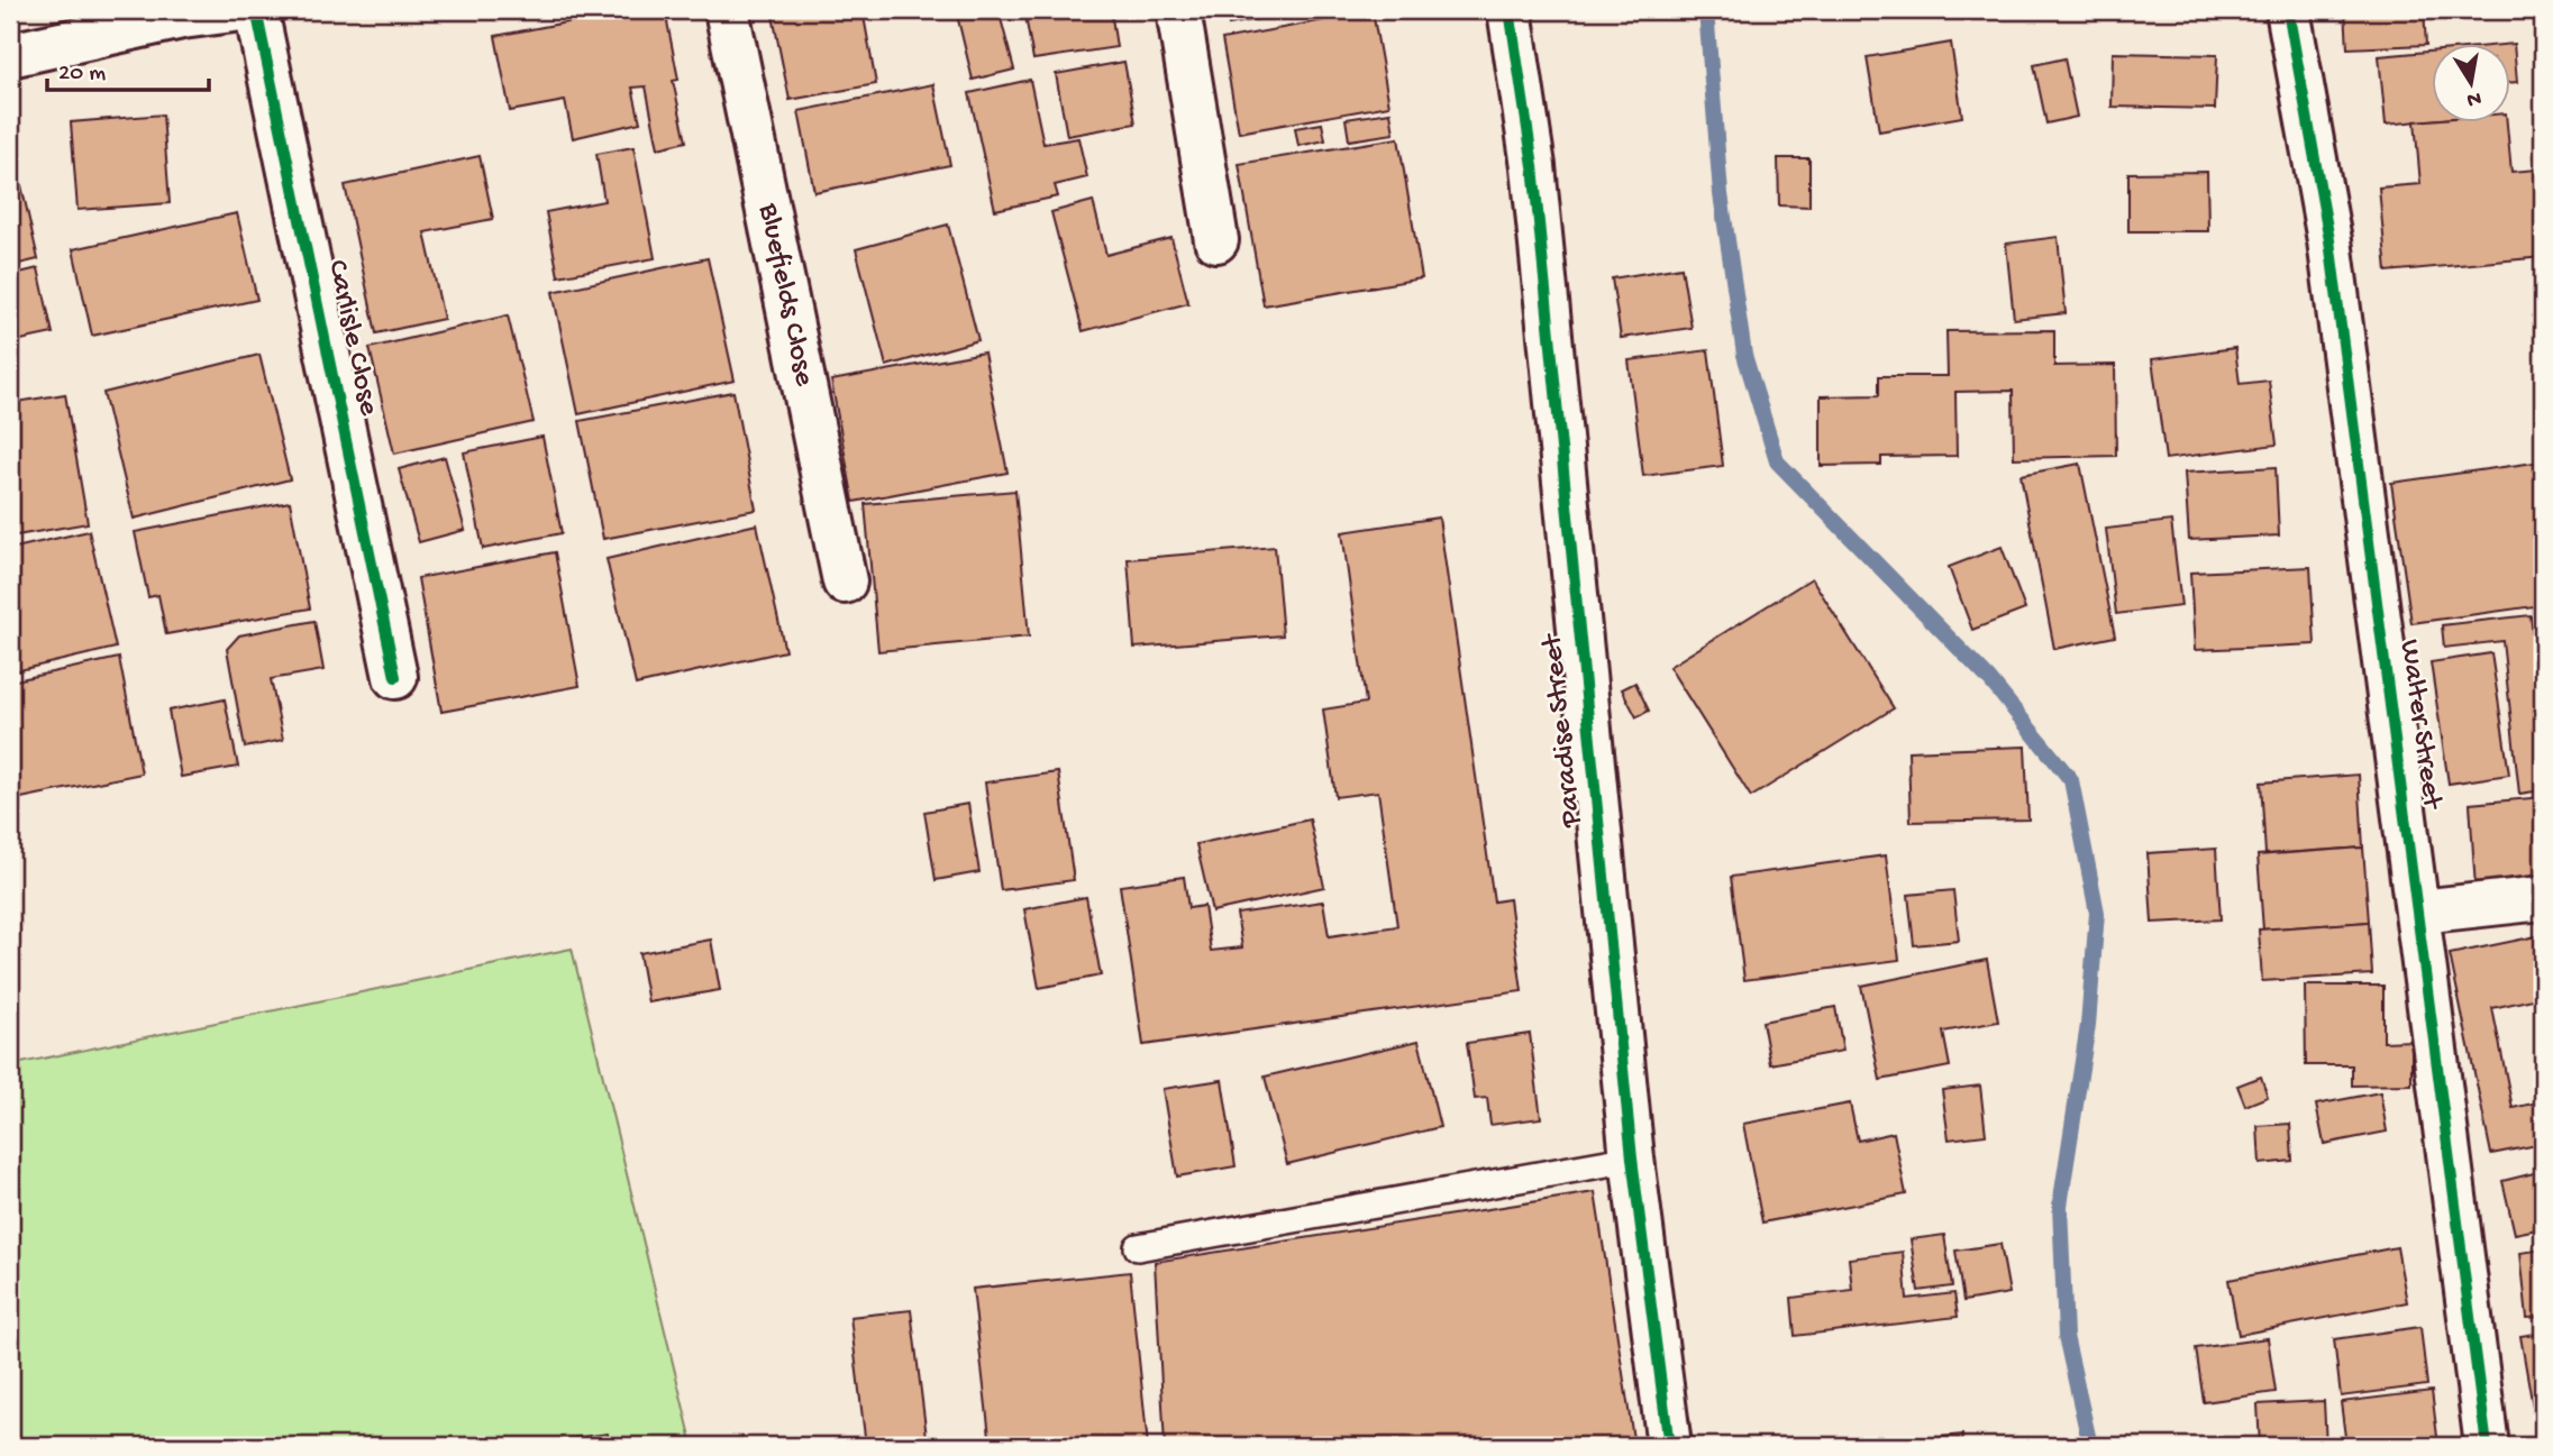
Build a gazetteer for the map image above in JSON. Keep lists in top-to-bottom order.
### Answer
{
  "streets": {
    "street": [
      "Bluefields Close",
      "Carlisle Close",
      "Walter Street",
      "Paradise Street"
    ]
  },
  "scale_bar": "20 m",
  "north": "bottom"
}
